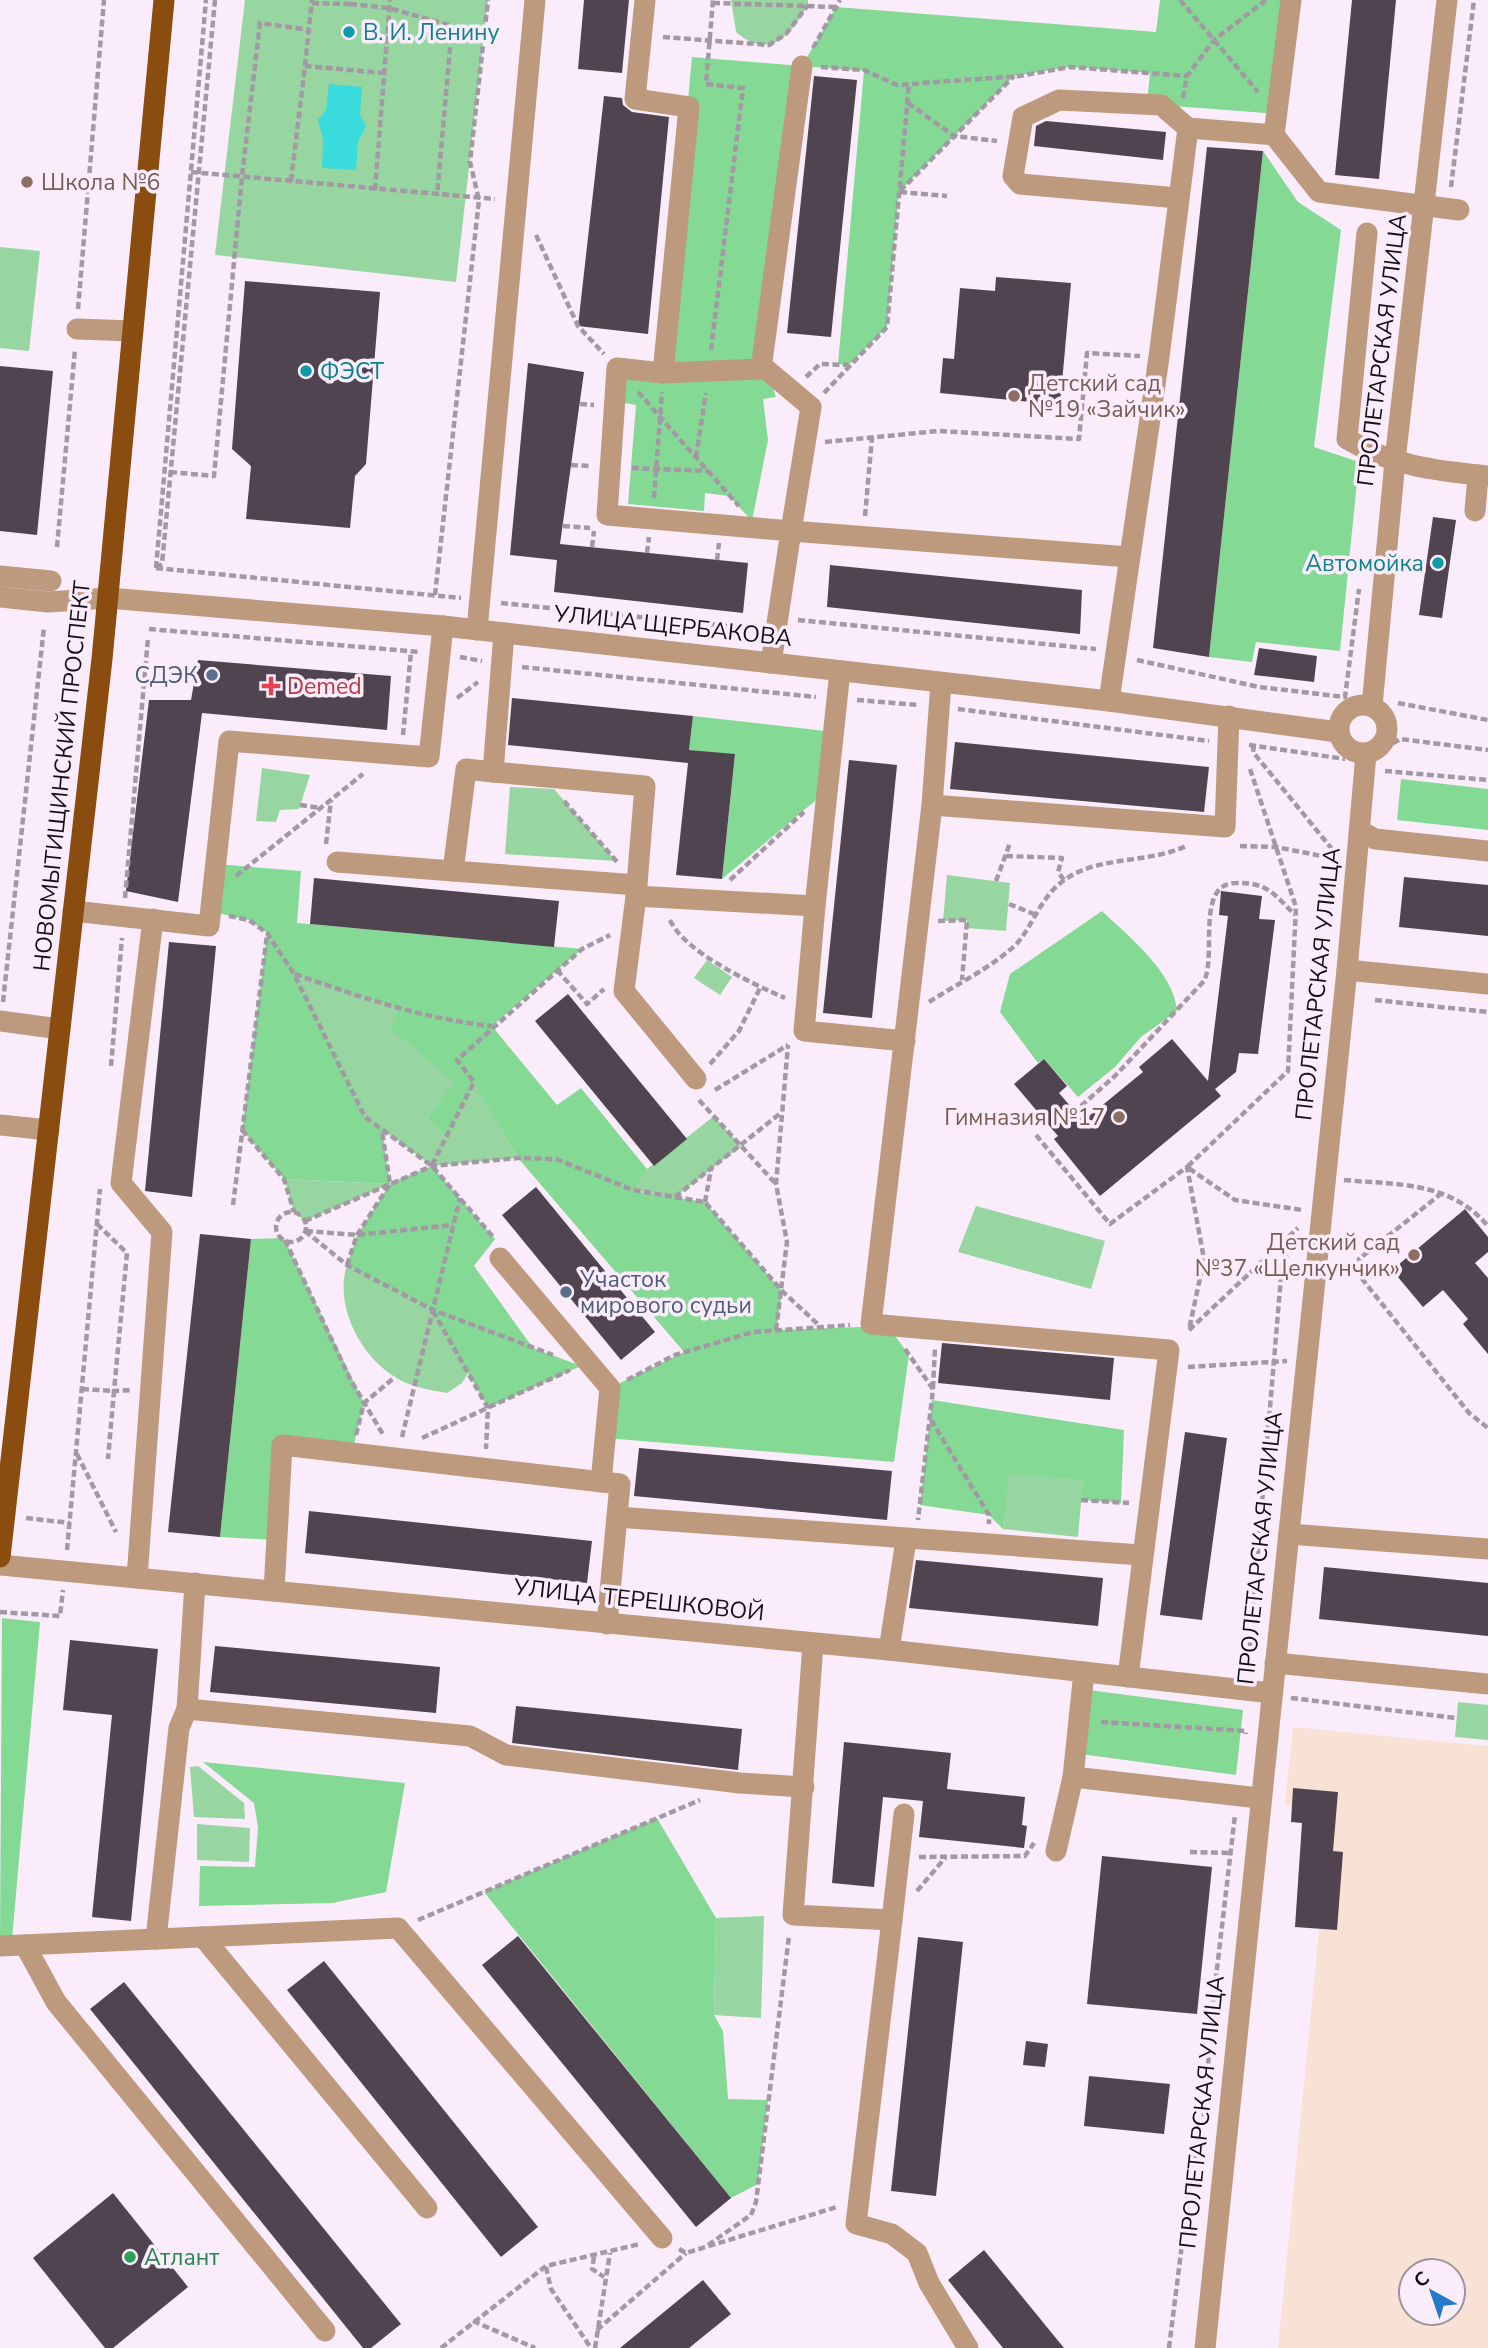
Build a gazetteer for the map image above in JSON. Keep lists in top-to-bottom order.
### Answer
{
  "streets": {
    "main road": ["НОВОМЫТИЩИНСКИЙ ПРОСПЕКТ"],
    "street": ["ПРОЛЕТАРСКАЯ УЛИЦА", "УЛИЦА ЩЕРБАКОВА", "УЛИЦА ТЕРЕШКОВОЙ"]
  },
  "crossings": [
    ["ПРОЛЕТАРСКАЯ УЛИЦА", "УЛИЦА ЩЕРБАКОВА"],
    ["ПРОЛЕТАРСКАЯ УЛИЦА", "УЛИЦА ТЕРЕШКОВОЙ"],
    ["УЛИЦА ЩЕРБАКОВА", "НОВОМЫТИЩИНСКИЙ ПРОСПЕКТ"]
  ],
  "places": {
    "other": [
      "В. И. Ленину",
      "Школа №6",
      "ФЭСТ",
      "Детский сад №19 «Зайчик»",
      "Автомойка",
      "СДЭК",
      "Гимназия №17",
      "Детский сад №37 «Щелкунчик»",
      "Участок мирового судьи",
      "Атлант"
    ],
    "health": ["Demed"]
  },
  "north": "top left"
}
